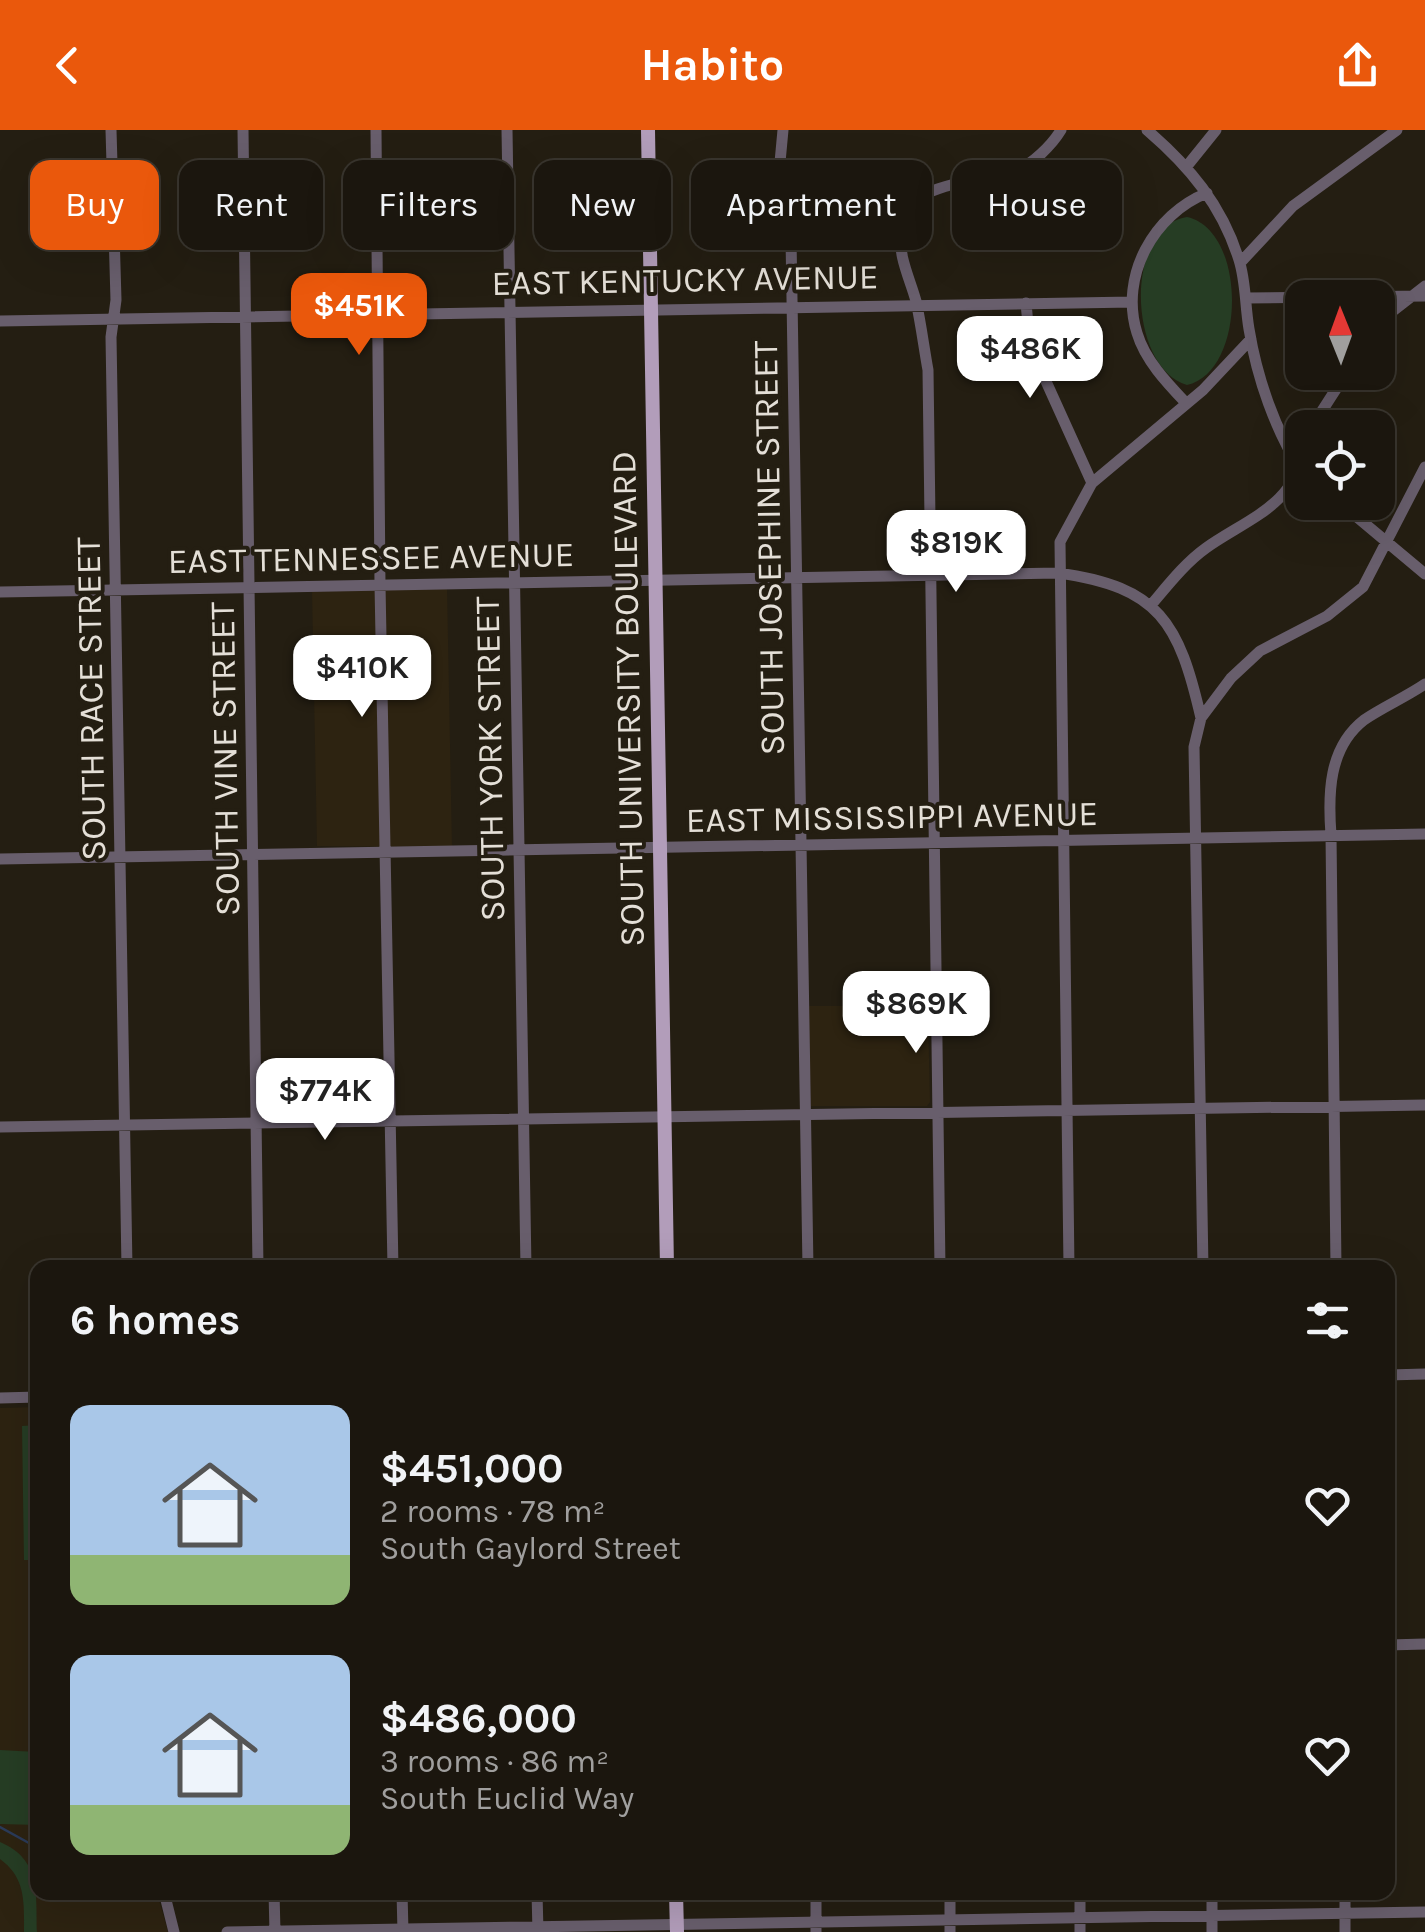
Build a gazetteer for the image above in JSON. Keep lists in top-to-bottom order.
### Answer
{
  "streets": {
    "main road": ["SOUTH UNIVERSITY BOULEVARD"],
    "street": [
      "EAST KENTUCKY AVENUE",
      "SOUTH JOSEPHINE STREET",
      "EAST TENNESSEE AVENUE",
      "SOUTH RACE STREET",
      "SOUTH VINE STREET",
      "SOUTH YORK STREET",
      "EAST MISSISSIPPI AVENUE"
    ]
  },
  "crossings": [
    ["EAST KENTUCKY AVENUE", "SOUTH JOSEPHINE STREET"],
    ["EAST KENTUCKY AVENUE", "SOUTH RACE STREET"],
    ["EAST KENTUCKY AVENUE", "SOUTH UNIVERSITY BOULEVARD"],
    ["EAST KENTUCKY AVENUE", "SOUTH VINE STREET"],
    ["EAST KENTUCKY AVENUE", "SOUTH YORK STREET"],
    ["SOUTH JOSEPHINE STREET", "EAST TENNESSEE AVENUE"],
    ["SOUTH JOSEPHINE STREET", "EAST MISSISSIPPI AVENUE"],
    ["EAST TENNESSEE AVENUE", "SOUTH RACE STREET"],
    ["EAST TENNESSEE AVENUE", "SOUTH UNIVERSITY BOULEVARD"],
    ["EAST TENNESSEE AVENUE", "SOUTH VINE STREET"],
    ["EAST TENNESSEE AVENUE", "SOUTH YORK STREET"],
    ["SOUTH RACE STREET", "EAST MISSISSIPPI AVENUE"],
    ["SOUTH UNIVERSITY BOULEVARD", "EAST MISSISSIPPI AVENUE"],
    ["SOUTH VINE STREET", "EAST MISSISSIPPI AVENUE"],
    ["SOUTH YORK STREET", "EAST MISSISSIPPI AVENUE"]
  ],
  "north": "top",
  "page": {
    "header": "Habito",
    "chip": [
      "Buy",
      "Rent",
      "Filters",
      "New",
      "Apartment",
      "House"
    ],
    "price": [
      "$451K",
      "$486K",
      "$819K",
      "$410K",
      "$869K",
      "$774K"
    ],
    "heading": "6 homes",
    "list": [
      {
        "name": "$451,000",
        "note": "2 rooms · 78 m² · South Gaylord Street"
      },
      {
        "name": "$486,000",
        "note": "3 rooms · 86 m² · South Euclid Way"
      }
    ]
  }
}
